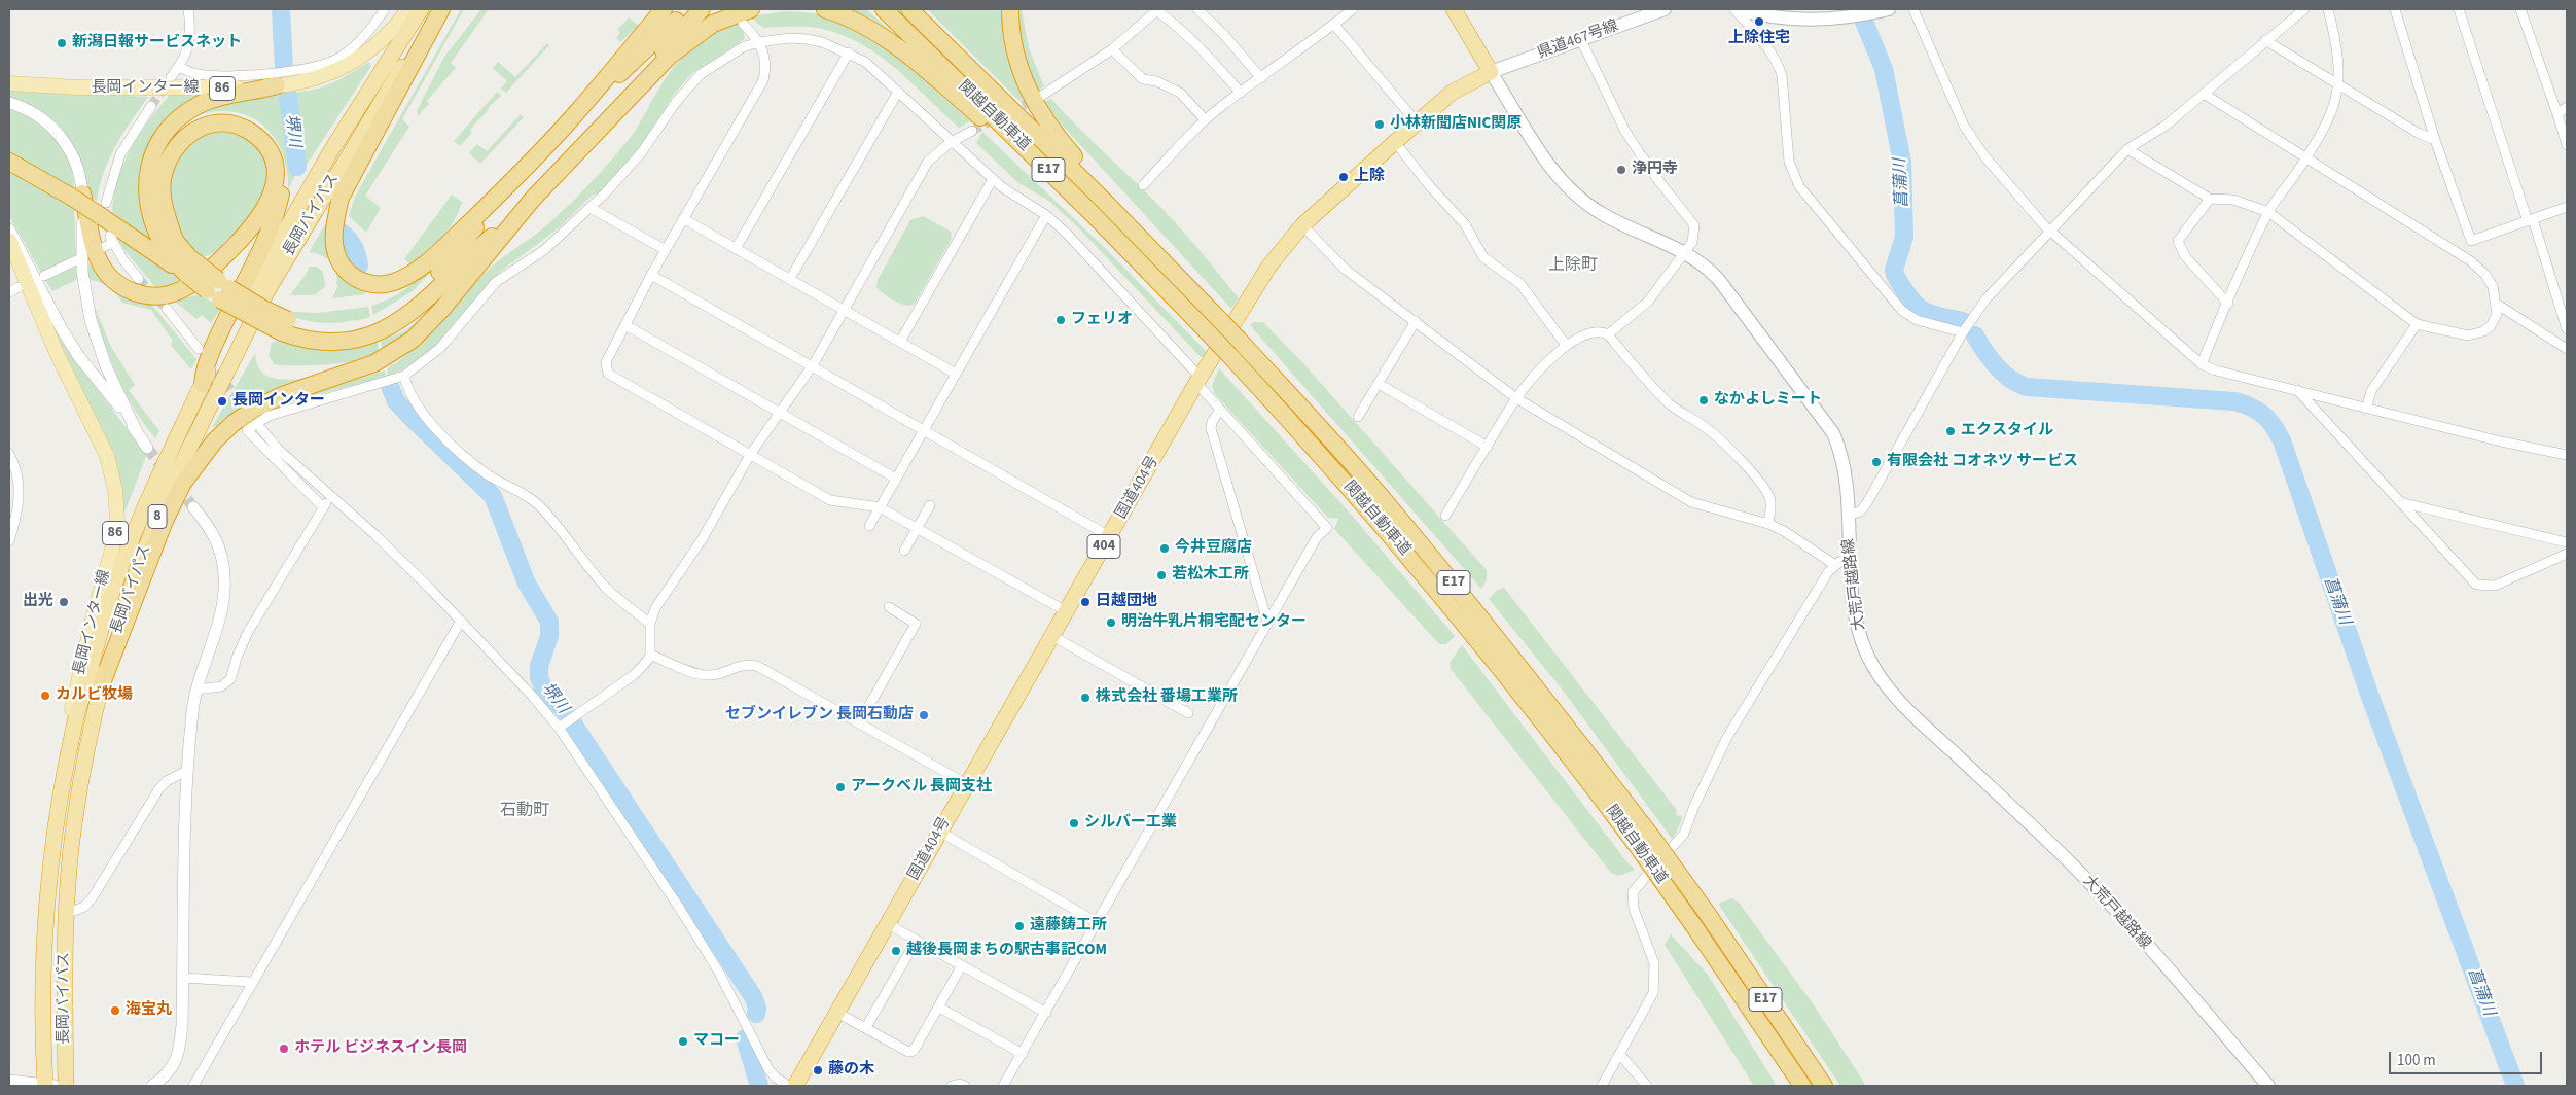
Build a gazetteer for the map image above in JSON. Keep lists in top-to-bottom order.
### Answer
{
  "streets": {
    "highway": [
      "関越自動車道",
      "E17",
      "長岡バイパス",
      "国道404号",
      "8",
      "404"
    ],
    "main road": [
      "県道467号線",
      "長岡インター線",
      "86",
      "大荒戸越路線"
    ]
  },
  "crossings": [
    ["県道467号線", "国道404号"],
    ["県道467号線", "大荒戸越路線"],
    ["長岡インター線", "長岡バイパス"],
    ["国道404号", "大荒戸越路線"]
  ],
  "districts": ["上除町", "石動町"],
  "water": ["堺川", "菖蒲川"],
  "places": [
    "上除住宅",
    "新潟日報サービスネット",
    "小林新聞店NIC関原",
    "浄円寺",
    "上除",
    "フェリオ",
    "なかよしミート",
    "長岡インター",
    "エクスタイル",
    "有限会社 コオネツ サービス",
    "今井豆腐店",
    "若松木工所",
    "出光",
    "日越団地",
    "明治牛乳片桐宅配センター",
    "カルビ牧場",
    "株式会社 番場工業所",
    "セブンイレブン 長岡石動店",
    "アークベル 長岡支社",
    "シルバー工業",
    "遠藤鋳工所",
    "越後長岡まちの駅古事記COM",
    "海宝丸",
    "マコー",
    "ホテル ビジネスイン長岡",
    "藤の木"
  ],
  "scale_bar": "100 m"
}
